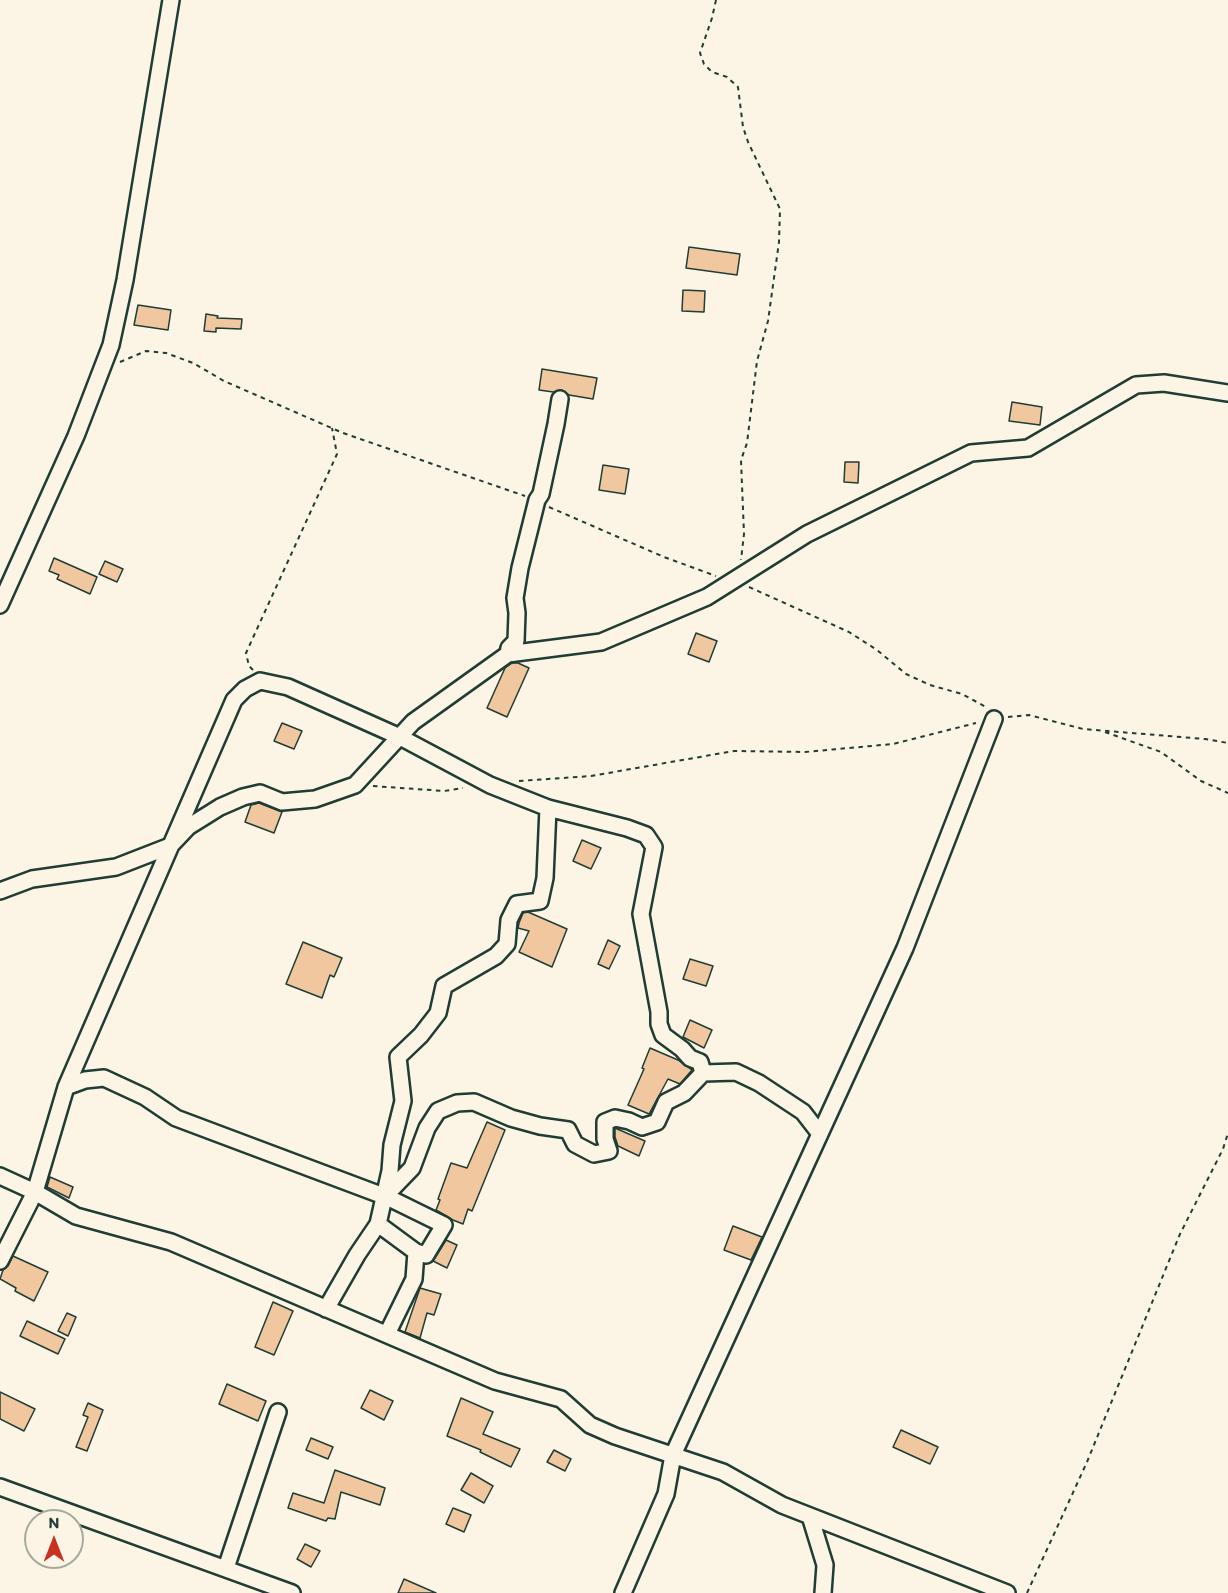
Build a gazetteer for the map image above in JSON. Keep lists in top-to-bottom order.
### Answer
{
  "north": "top"
}
